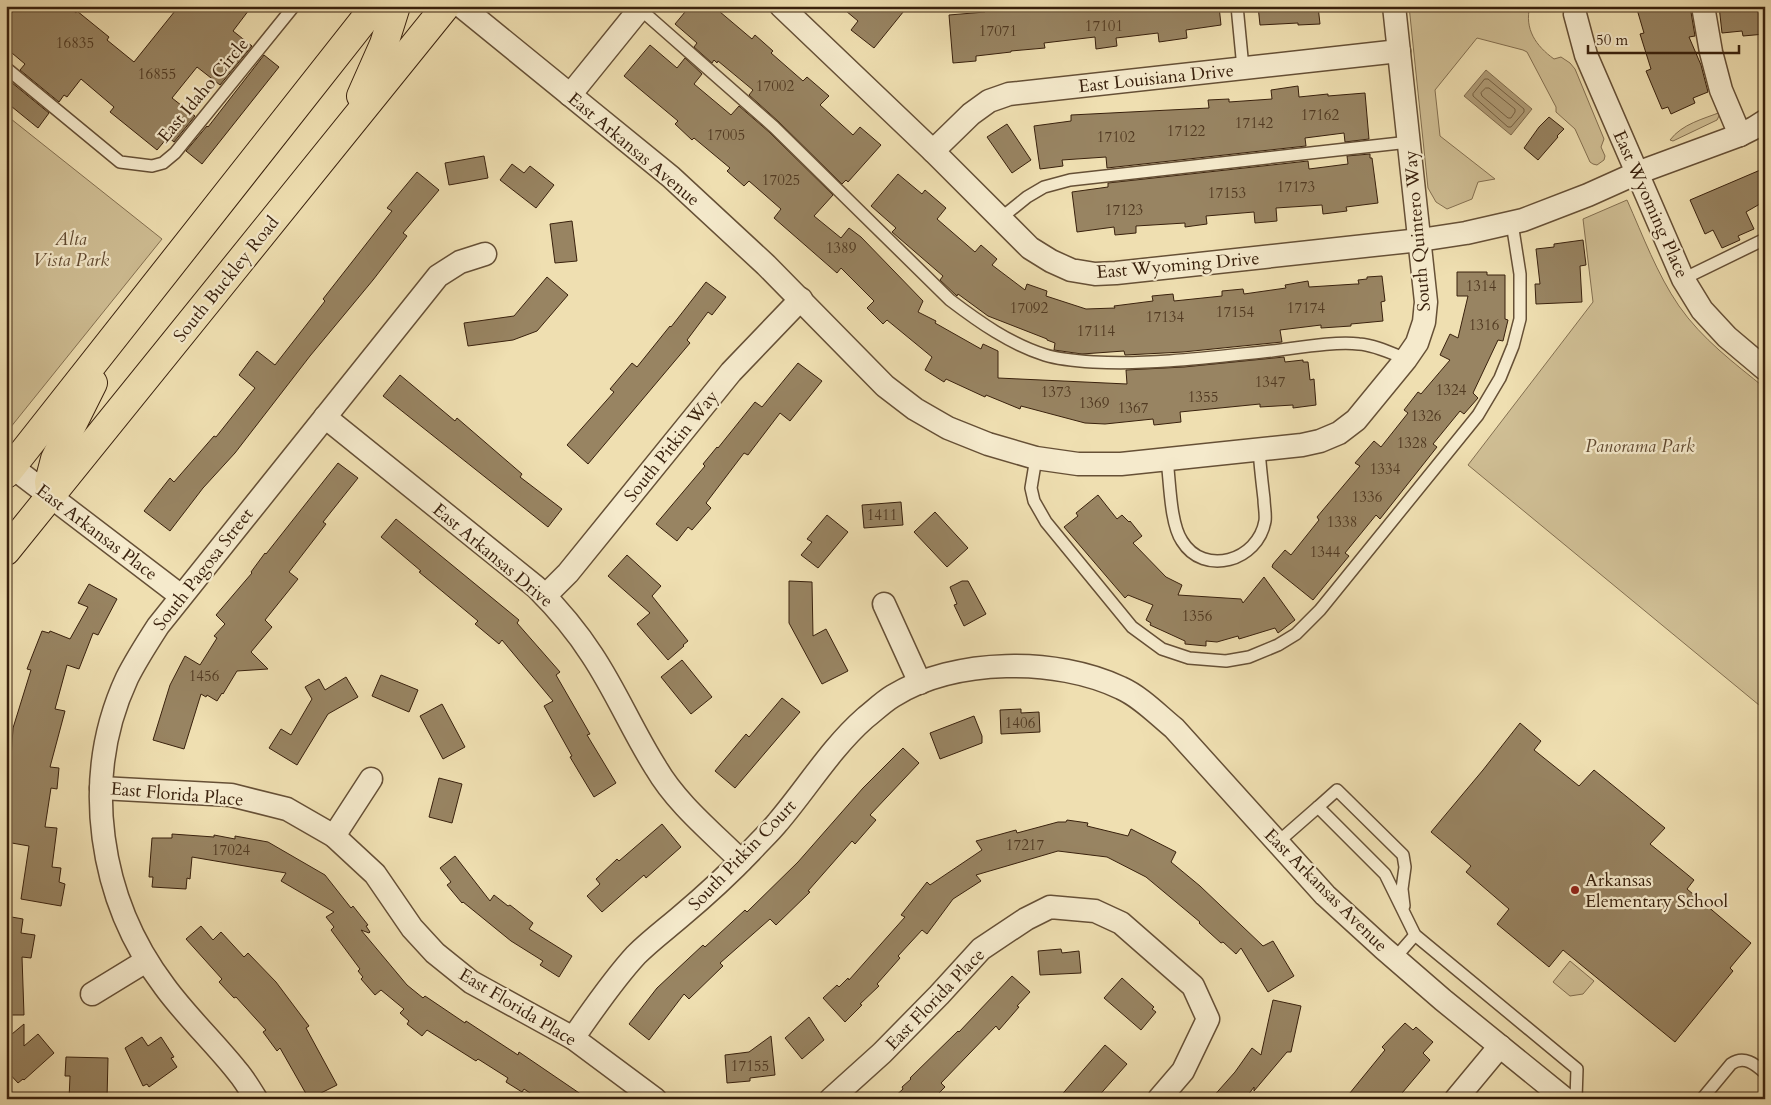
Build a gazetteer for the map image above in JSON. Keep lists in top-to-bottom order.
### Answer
{
  "streets": {
    "main road": ["South Buckley Road"],
    "street": [
      "East Louisiana Drive",
      "East Arkansas Avenue",
      "East Wyoming Place",
      "South Quintero Way",
      "East Wyoming Drive",
      "South Pitkin Way",
      "East Arkansas Place",
      "East Arkansas Drive",
      "South Pagosa Street",
      "East Florida Place",
      "South Pitkin Court"
    ],
    "lane": ["East Idaho Circle"]
  },
  "crossings": [
    ["East Louisiana Drive", "South Quintero Way"],
    ["East Louisiana Drive", "East Wyoming Drive"],
    ["East Arkansas Avenue", "South Quintero Way"],
    ["East Arkansas Avenue", "South Pitkin Way"],
    ["East Arkansas Avenue", "South Pitkin Court"],
    ["East Wyoming Place", "East Wyoming Drive"],
    ["South Quintero Way", "East Wyoming Drive"],
    ["South Quintero Way", "South Pitkin Way"],
    ["South Buckley Road", "East Arkansas Place"],
    ["South Pitkin Way", "East Arkansas Drive"],
    ["East Arkansas Place", "South Pagosa Street"],
    ["East Arkansas Drive", "South Pagosa Street"],
    ["East Arkansas Drive", "South Pitkin Court"],
    ["South Pagosa Street", "East Florida Place"],
    ["East Florida Place", "South Pitkin Court"]
  ],
  "parks": ["Alta Vista Park", "Panorama Park"],
  "places": ["Arkansas Elementary School"],
  "house_numbers": [
    "17101",
    "17071",
    "16835",
    "16855",
    "17002",
    "17162",
    "17142",
    "17122",
    "17005",
    "17102",
    "17025",
    "17173",
    "17153",
    "17123",
    "1389",
    "1314",
    "17092",
    "17174",
    "17154",
    "17134",
    "1316",
    "17114",
    "1347",
    "1324",
    "1373",
    "1355",
    "1369",
    "1367",
    "1326",
    "1328",
    "1334",
    "1336",
    "1411",
    "1338",
    "1344",
    "1356",
    "1456",
    "1406",
    "17217",
    "17024",
    "17155"
  ],
  "scale_bar": "50 m"
}
